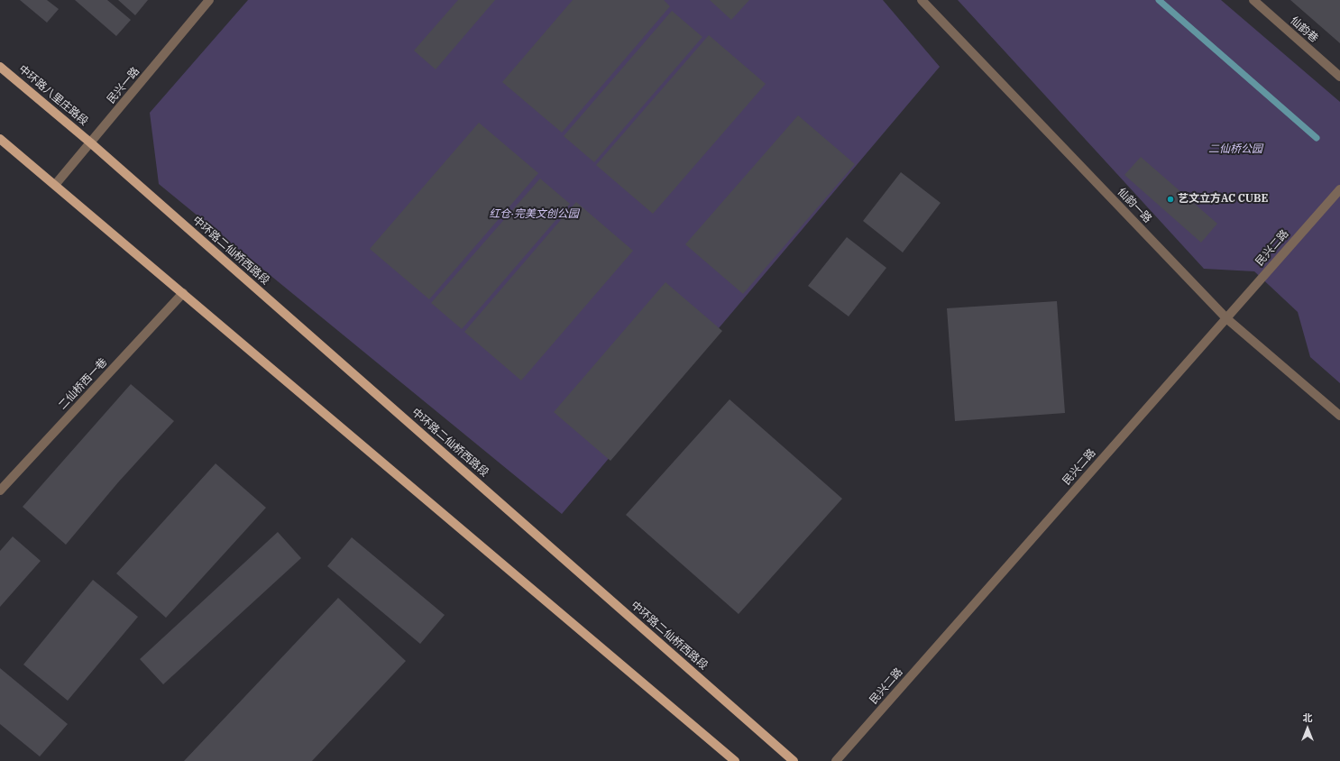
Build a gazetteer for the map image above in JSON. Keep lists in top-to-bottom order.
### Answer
{
  "streets": {
    "main road": ["中环路八里庄路段", "中环路二仙桥西路段"],
    "street": [
      "仙韵巷",
      "民兴一路",
      "仙韵一路",
      "民兴二路",
      "二仙桥西一巷"
    ]
  },
  "crossings": [
    ["民兴一路", "中环路八里庄路段"],
    ["民兴一路", "中环路二仙桥西路段"],
    ["中环路八里庄路段", "中环路二仙桥西路段"],
    ["仙韵一路", "民兴二路"]
  ],
  "parks": ["二仙桥公园", "红仓·完美文创公园"],
  "places": ["艺文立方AC CUBE"],
  "north": "top"
}
